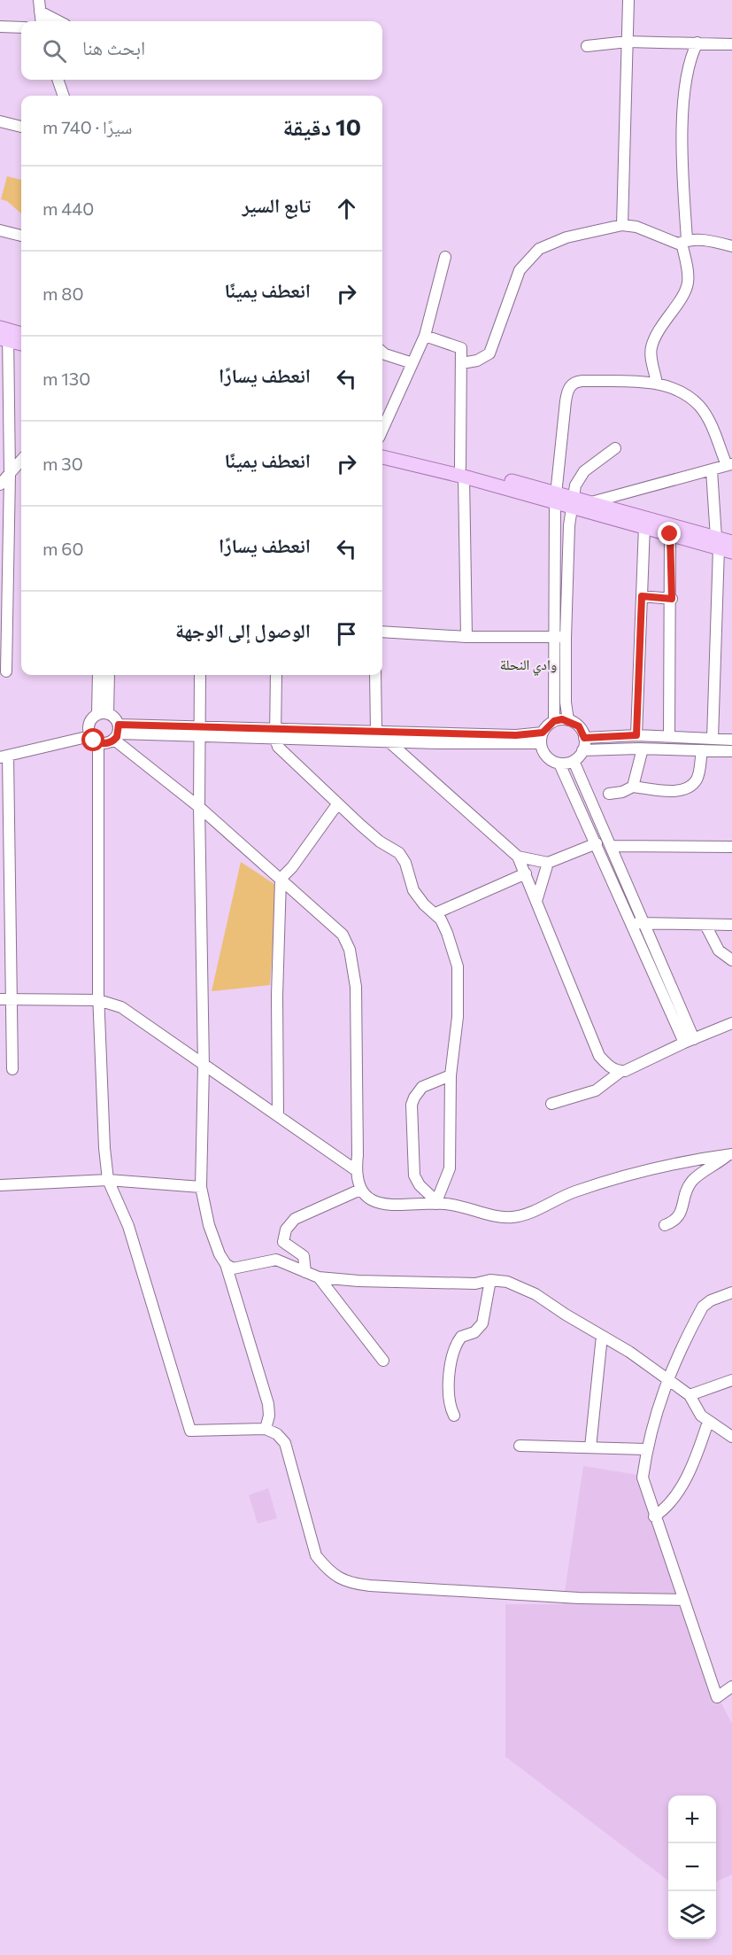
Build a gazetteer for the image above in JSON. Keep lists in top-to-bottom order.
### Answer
{
  "districts": ["وادي النحلة"],
  "page": {
    "search": "ابحث هنا",
    "heading": ["10 دقيقة", "سيرًا · 740 m"],
    "list": [
      ["تابع السير", "440 m"],
      ["انعطف يمينًا", "80 m"],
      ["انعطف يسارًا", "130 m"],
      ["انعطف يمينًا", "30 m"],
      ["انعطف يسارًا", "60 m"],
      "الوصول إلى الوجهة"
    ],
    "map_buttons": ["+", "−"]
  }
}
